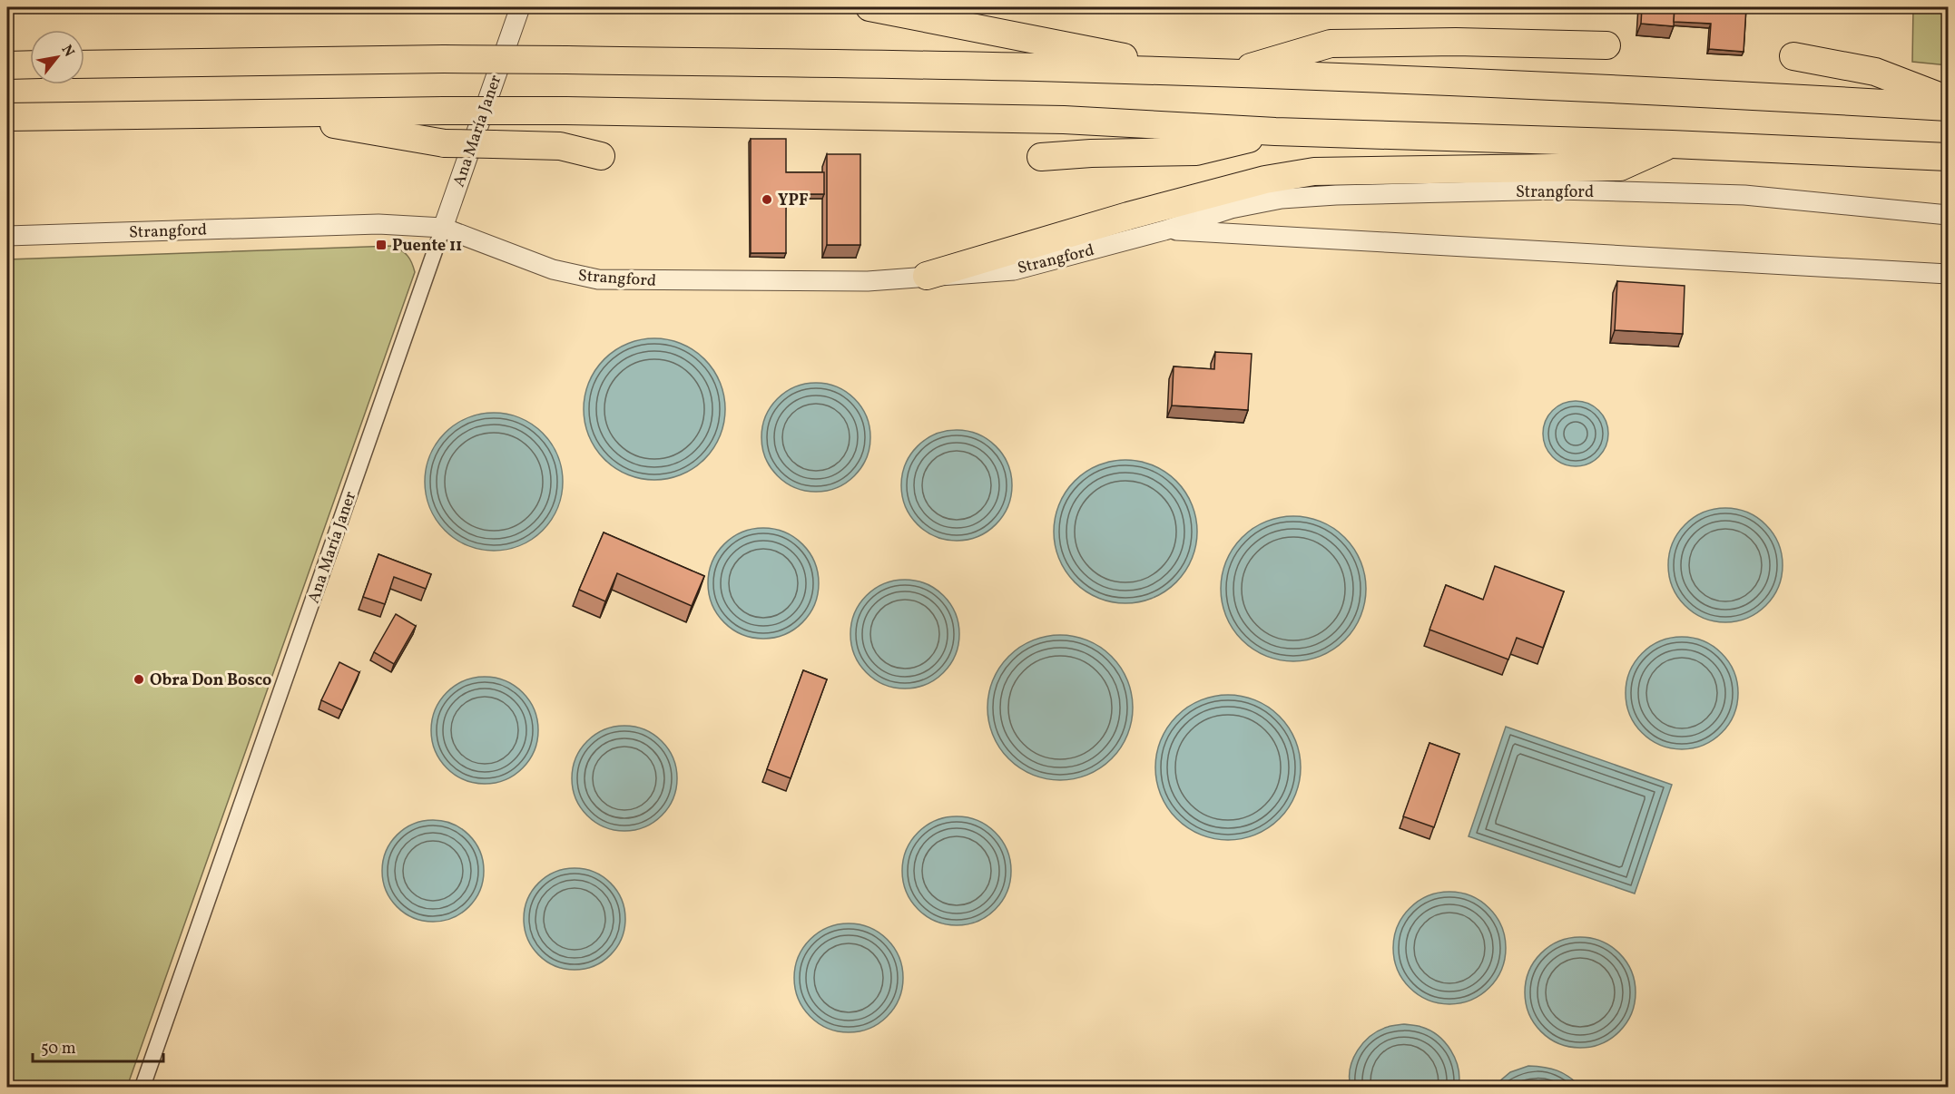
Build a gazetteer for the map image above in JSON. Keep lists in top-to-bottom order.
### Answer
{
  "streets": {
    "street": ["Ana María Janer", "Strangford"]
  },
  "crossings": [
    ["Ana María Janer", "Strangford"]
  ],
  "places": {
    "other": ["YPF", "Obra Don Bosco"],
    "transit": ["Puente 11"]
  },
  "scale_bar": "50 m",
  "north": "top right"
}
